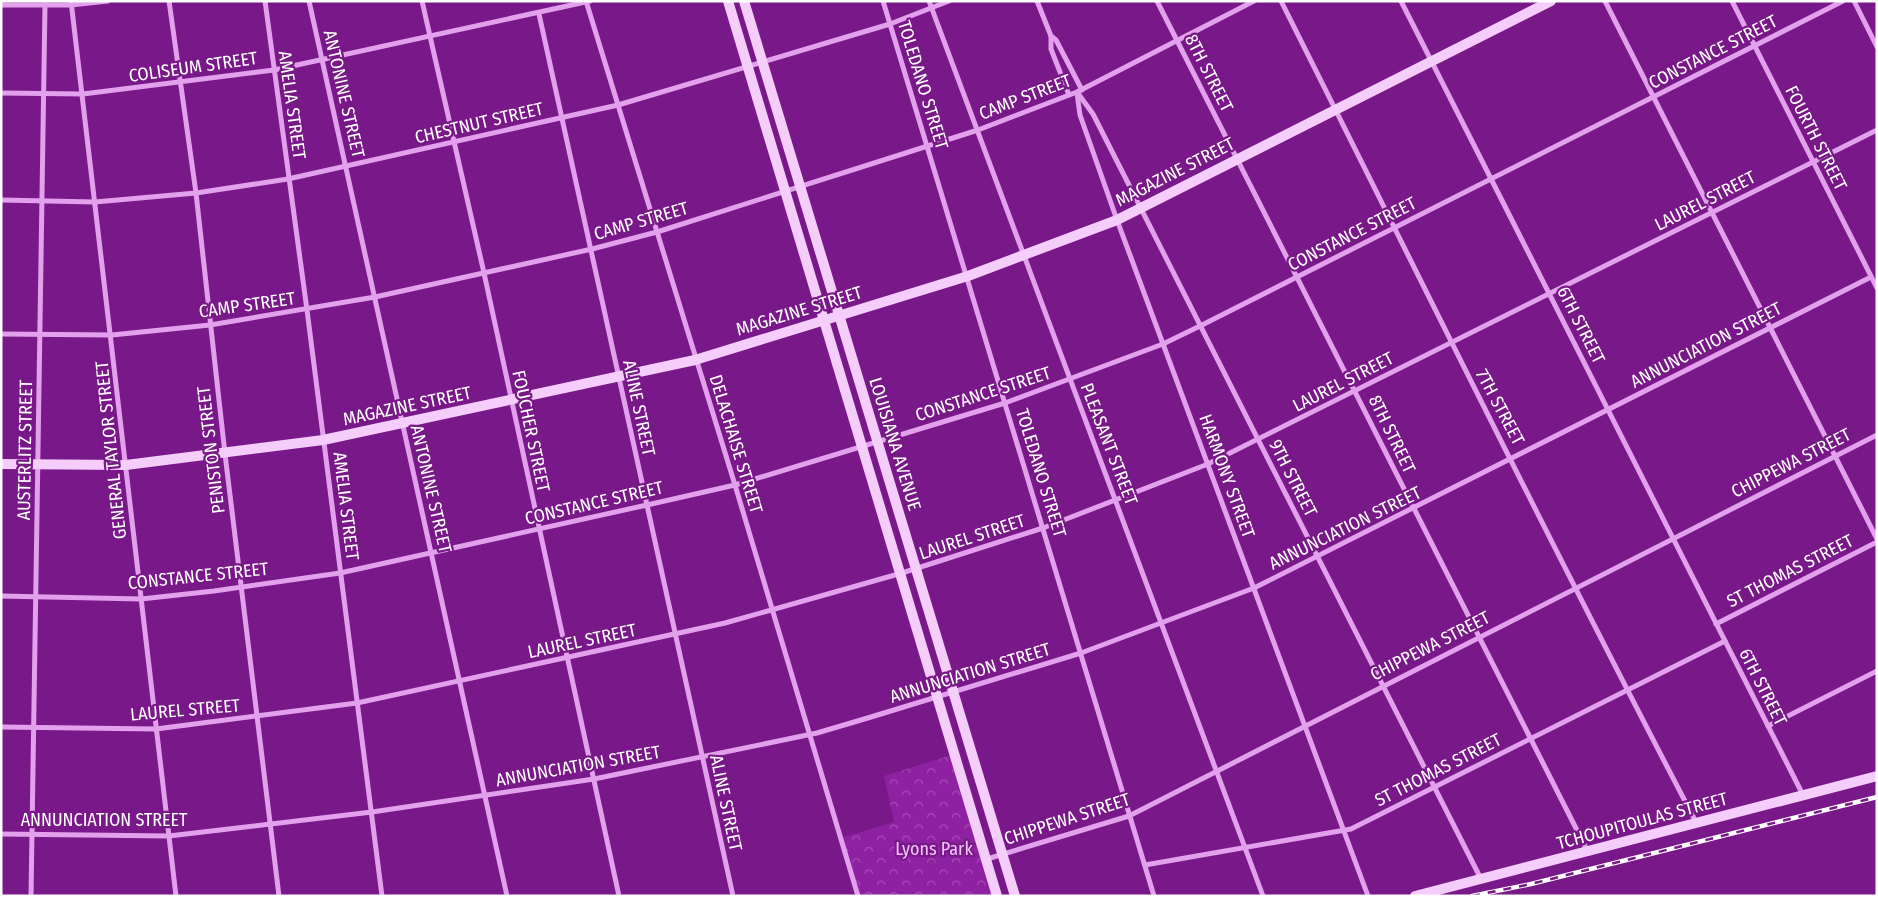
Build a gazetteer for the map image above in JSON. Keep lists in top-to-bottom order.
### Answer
{
  "streets": {
    "street": [
      "CONSTANCE STREET",
      "COLISEUM STREET",
      "8TH STREET",
      "TOLEDANO STREET",
      "ANTONINE STREET",
      "CAMP STREET",
      "AMELIA STREET",
      "CHESTNUT STREET",
      "FOURTH STREET",
      "MAGAZINE STREET",
      "LAUREL STREET",
      "6TH STREET",
      "ANNUNCIATION STREET",
      "7TH STREET",
      "ALINE STREET",
      "FOUCHER STREET",
      "DELACHAISE STREET",
      "LOUISIANA AVENUE",
      "PLEASANT STREET",
      "AUSTERLITZ STREET",
      "GENERAL TAYLOR STREET",
      "PENISTON STREET",
      "CHIPPEWA STREET",
      "HARMONY STREET",
      "9TH STREET",
      "ST THOMAS STREET",
      "TCHOUPITOULAS STREET"
    ]
  },
  "crossings": [
    ["CONSTANCE STREET", "8TH STREET"],
    ["CONSTANCE STREET", "TOLEDANO STREET"],
    ["CONSTANCE STREET", "ANTONINE STREET"],
    ["CONSTANCE STREET", "AMELIA STREET"],
    ["CONSTANCE STREET", "FOURTH STREET"],
    ["CONSTANCE STREET", "6TH STREET"],
    ["CONSTANCE STREET", "7TH STREET"],
    ["CONSTANCE STREET", "ALINE STREET"],
    ["CONSTANCE STREET", "FOUCHER STREET"],
    ["CONSTANCE STREET", "DELACHAISE STREET"],
    ["CONSTANCE STREET", "LOUISIANA AVENUE"],
    ["CONSTANCE STREET", "PLEASANT STREET"],
    ["CONSTANCE STREET", "AUSTERLITZ STREET"],
    ["CONSTANCE STREET", "GENERAL TAYLOR STREET"],
    ["CONSTANCE STREET", "PENISTON STREET"],
    ["CONSTANCE STREET", "HARMONY STREET"],
    ["CONSTANCE STREET", "9TH STREET"],
    ["COLISEUM STREET", "ANTONINE STREET"],
    ["COLISEUM STREET", "AMELIA STREET"],
    ["COLISEUM STREET", "ALINE STREET"],
    ["COLISEUM STREET", "FOUCHER STREET"],
    ["COLISEUM STREET", "DELACHAISE STREET"],
    ["COLISEUM STREET", "AUSTERLITZ STREET"],
    ["COLISEUM STREET", "GENERAL TAYLOR STREET"],
    ["COLISEUM STREET", "PENISTON STREET"],
    ["8TH STREET", "CAMP STREET"],
    ["8TH STREET", "MAGAZINE STREET"],
    ["8TH STREET", "LAUREL STREET"],
    ["8TH STREET", "ANNUNCIATION STREET"],
    ["8TH STREET", "CHIPPEWA STREET"],
    ["8TH STREET", "ST THOMAS STREET"],
    ["8TH STREET", "TCHOUPITOULAS STREET"],
    ["TOLEDANO STREET", "CAMP STREET"],
    ["TOLEDANO STREET", "CHESTNUT STREET"],
    ["TOLEDANO STREET", "MAGAZINE STREET"],
    ["TOLEDANO STREET", "LAUREL STREET"],
    ["TOLEDANO STREET", "ANNUNCIATION STREET"],
    ["TOLEDANO STREET", "CHIPPEWA STREET"],
    ["TOLEDANO STREET", "ST THOMAS STREET"],
    ["ANTONINE STREET", "CAMP STREET"],
    ["ANTONINE STREET", "CHESTNUT STREET"],
    ["ANTONINE STREET", "MAGAZINE STREET"],
    ["ANTONINE STREET", "LAUREL STREET"],
    ["ANTONINE STREET", "ANNUNCIATION STREET"],
    ["CAMP STREET", "AMELIA STREET"],
    ["CAMP STREET", "ALINE STREET"],
    ["CAMP STREET", "FOUCHER STREET"],
    ["CAMP STREET", "DELACHAISE STREET"],
    ["CAMP STREET", "LOUISIANA AVENUE"],
    ["CAMP STREET", "PLEASANT STREET"],
    ["CAMP STREET", "AUSTERLITZ STREET"],
    ["CAMP STREET", "GENERAL TAYLOR STREET"],
    ["CAMP STREET", "PENISTON STREET"],
    ["CAMP STREET", "HARMONY STREET"],
    ["CAMP STREET", "9TH STREET"],
    ["AMELIA STREET", "CHESTNUT STREET"],
    ["AMELIA STREET", "MAGAZINE STREET"],
    ["AMELIA STREET", "LAUREL STREET"],
    ["AMELIA STREET", "ANNUNCIATION STREET"],
    ["CHESTNUT STREET", "ALINE STREET"],
    ["CHESTNUT STREET", "FOUCHER STREET"],
    ["CHESTNUT STREET", "DELACHAISE STREET"],
    ["CHESTNUT STREET", "LOUISIANA AVENUE"],
    ["CHESTNUT STREET", "PLEASANT STREET"],
    ["CHESTNUT STREET", "AUSTERLITZ STREET"],
    ["CHESTNUT STREET", "GENERAL TAYLOR STREET"],
    ["CHESTNUT STREET", "PENISTON STREET"],
    ["FOURTH STREET", "LAUREL STREET"],
    ["FOURTH STREET", "ANNUNCIATION STREET"],
    ["MAGAZINE STREET", "6TH STREET"],
    ["MAGAZINE STREET", "7TH STREET"],
    ["MAGAZINE STREET", "ALINE STREET"],
    ["MAGAZINE STREET", "FOUCHER STREET"],
    ["MAGAZINE STREET", "DELACHAISE STREET"],
    ["MAGAZINE STREET", "LOUISIANA AVENUE"],
    ["MAGAZINE STREET", "PLEASANT STREET"],
    ["MAGAZINE STREET", "AUSTERLITZ STREET"],
    ["MAGAZINE STREET", "GENERAL TAYLOR STREET"],
    ["MAGAZINE STREET", "PENISTON STREET"],
    ["MAGAZINE STREET", "HARMONY STREET"],
    ["MAGAZINE STREET", "9TH STREET"],
    ["LAUREL STREET", "6TH STREET"],
    ["LAUREL STREET", "7TH STREET"],
    ["LAUREL STREET", "ALINE STREET"],
    ["LAUREL STREET", "FOUCHER STREET"],
    ["LAUREL STREET", "DELACHAISE STREET"],
    ["LAUREL STREET", "LOUISIANA AVENUE"],
    ["LAUREL STREET", "PLEASANT STREET"],
    ["LAUREL STREET", "AUSTERLITZ STREET"],
    ["LAUREL STREET", "GENERAL TAYLOR STREET"],
    ["LAUREL STREET", "PENISTON STREET"],
    ["LAUREL STREET", "HARMONY STREET"],
    ["LAUREL STREET", "9TH STREET"],
    ["6TH STREET", "ANNUNCIATION STREET"],
    ["6TH STREET", "CHIPPEWA STREET"],
    ["6TH STREET", "ST THOMAS STREET"],
    ["6TH STREET", "TCHOUPITOULAS STREET"],
    ["ANNUNCIATION STREET", "7TH STREET"],
    ["ANNUNCIATION STREET", "ALINE STREET"],
    ["ANNUNCIATION STREET", "FOUCHER STREET"],
    ["ANNUNCIATION STREET", "DELACHAISE STREET"],
    ["ANNUNCIATION STREET", "LOUISIANA AVENUE"],
    ["ANNUNCIATION STREET", "PLEASANT STREET"],
    ["ANNUNCIATION STREET", "AUSTERLITZ STREET"],
    ["ANNUNCIATION STREET", "GENERAL TAYLOR STREET"],
    ["ANNUNCIATION STREET", "PENISTON STREET"],
    ["ANNUNCIATION STREET", "HARMONY STREET"],
    ["ANNUNCIATION STREET", "9TH STREET"],
    ["7TH STREET", "CHIPPEWA STREET"],
    ["7TH STREET", "ST THOMAS STREET"],
    ["7TH STREET", "TCHOUPITOULAS STREET"],
    ["LOUISIANA AVENUE", "CHIPPEWA STREET"],
    ["PLEASANT STREET", "CHIPPEWA STREET"],
    ["PLEASANT STREET", "ST THOMAS STREET"],
    ["CHIPPEWA STREET", "HARMONY STREET"],
    ["CHIPPEWA STREET", "9TH STREET"],
    ["HARMONY STREET", "9TH STREET"],
    ["HARMONY STREET", "ST THOMAS STREET"],
    ["9TH STREET", "ST THOMAS STREET"],
    ["9TH STREET", "TCHOUPITOULAS STREET"]
  ],
  "parks": ["Lyons Park"]
}
